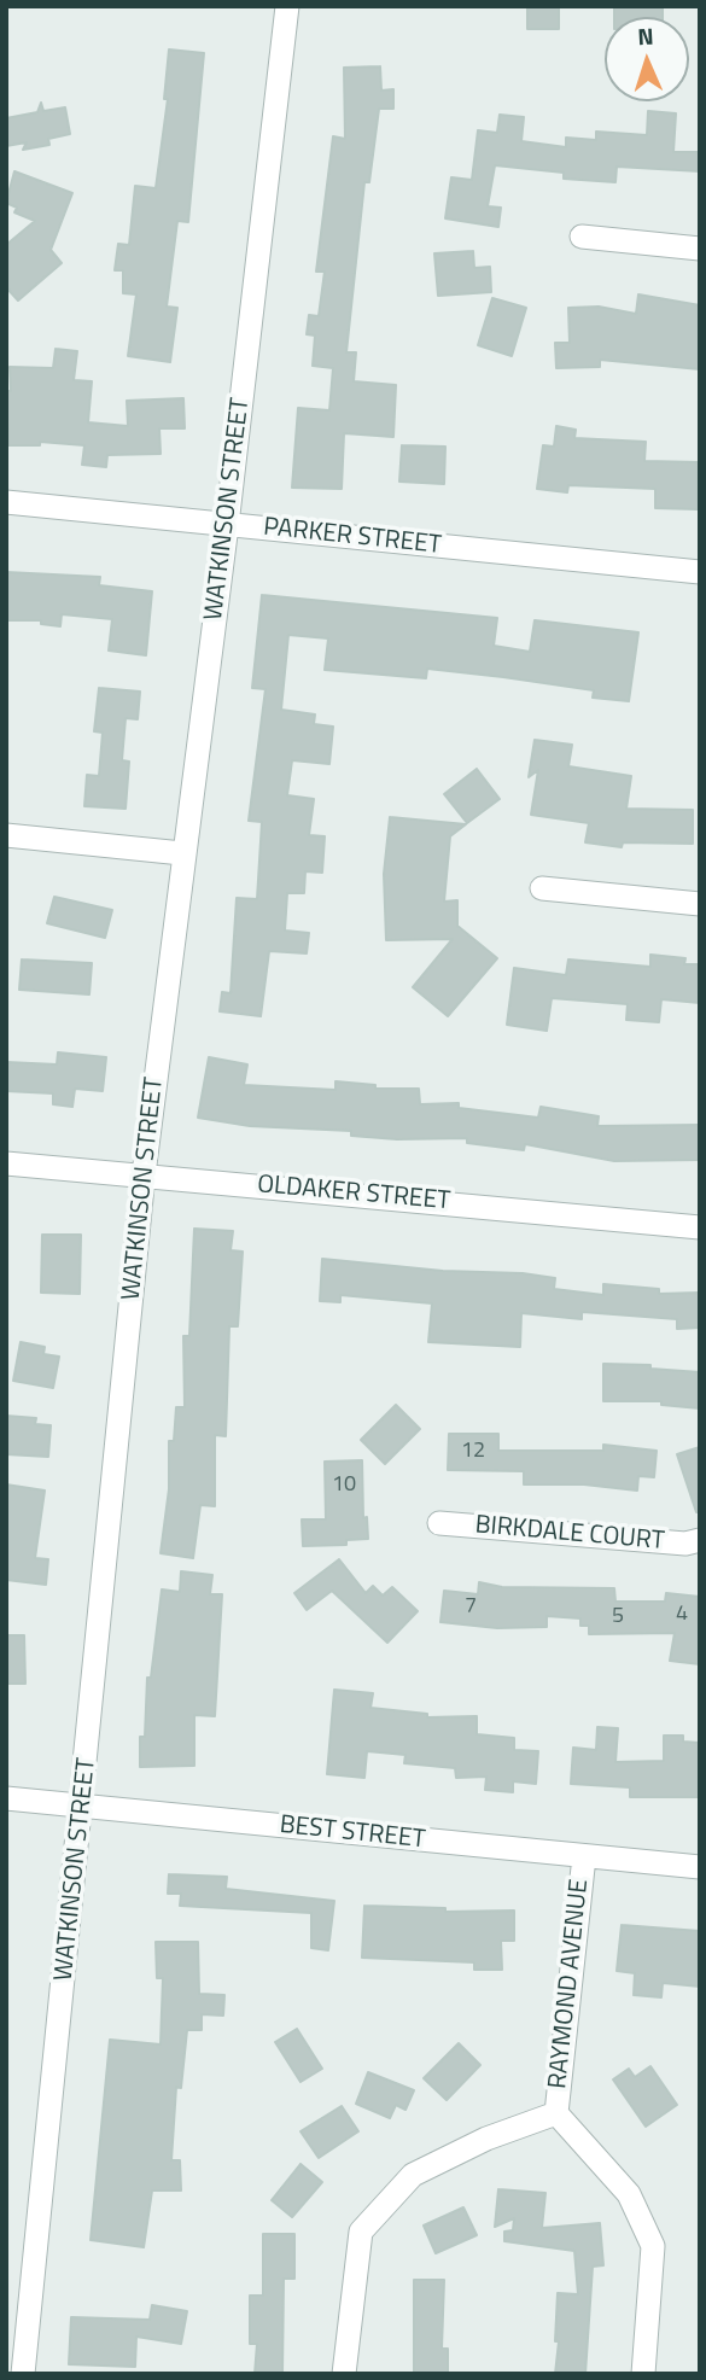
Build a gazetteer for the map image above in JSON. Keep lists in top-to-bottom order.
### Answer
{
  "streets": {
    "street": [
      "WATKINSON STREET",
      "PARKER STREET",
      "OLDAKER STREET",
      "BIRKDALE COURT",
      "BEST STREET",
      "RAYMOND AVENUE"
    ]
  },
  "crossings": [
    ["WATKINSON STREET", "PARKER STREET"],
    ["WATKINSON STREET", "OLDAKER STREET"],
    ["WATKINSON STREET", "BEST STREET"],
    ["BEST STREET", "RAYMOND AVENUE"]
  ],
  "house_numbers": [
    "12",
    "10",
    "7",
    "4",
    "5"
  ],
  "north": "top"
}
